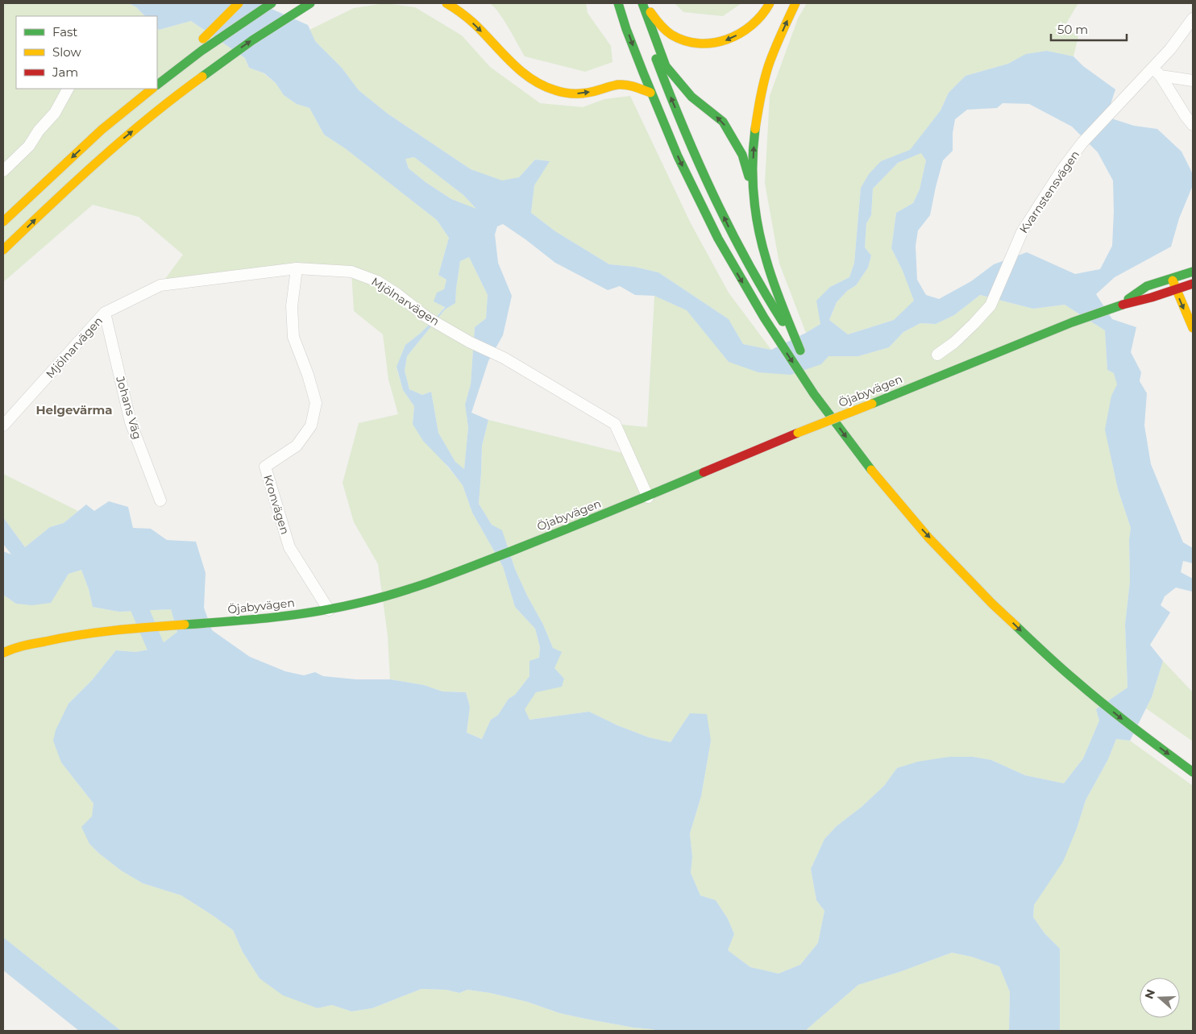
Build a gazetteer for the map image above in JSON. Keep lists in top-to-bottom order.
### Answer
{
  "streets": {
    "main road": ["Öjabyvägen"],
    "street": [
      "Kvarnstensvägen",
      "Mjölnarvägen",
      "Johans Väg",
      "Kronvägen"
    ]
  },
  "crossings": [
    ["Mjölnarvägen", "Öjabyvägen"],
    ["Mjölnarvägen", "Johans Väg"],
    ["Mjölnarvägen", "Kronvägen"],
    ["Öjabyvägen", "Kronvägen"]
  ],
  "districts": ["Helgevärma"],
  "legend": ["Fast", "Slow", "Jam"],
  "scale_bar": "50 m",
  "north": "left"
}
